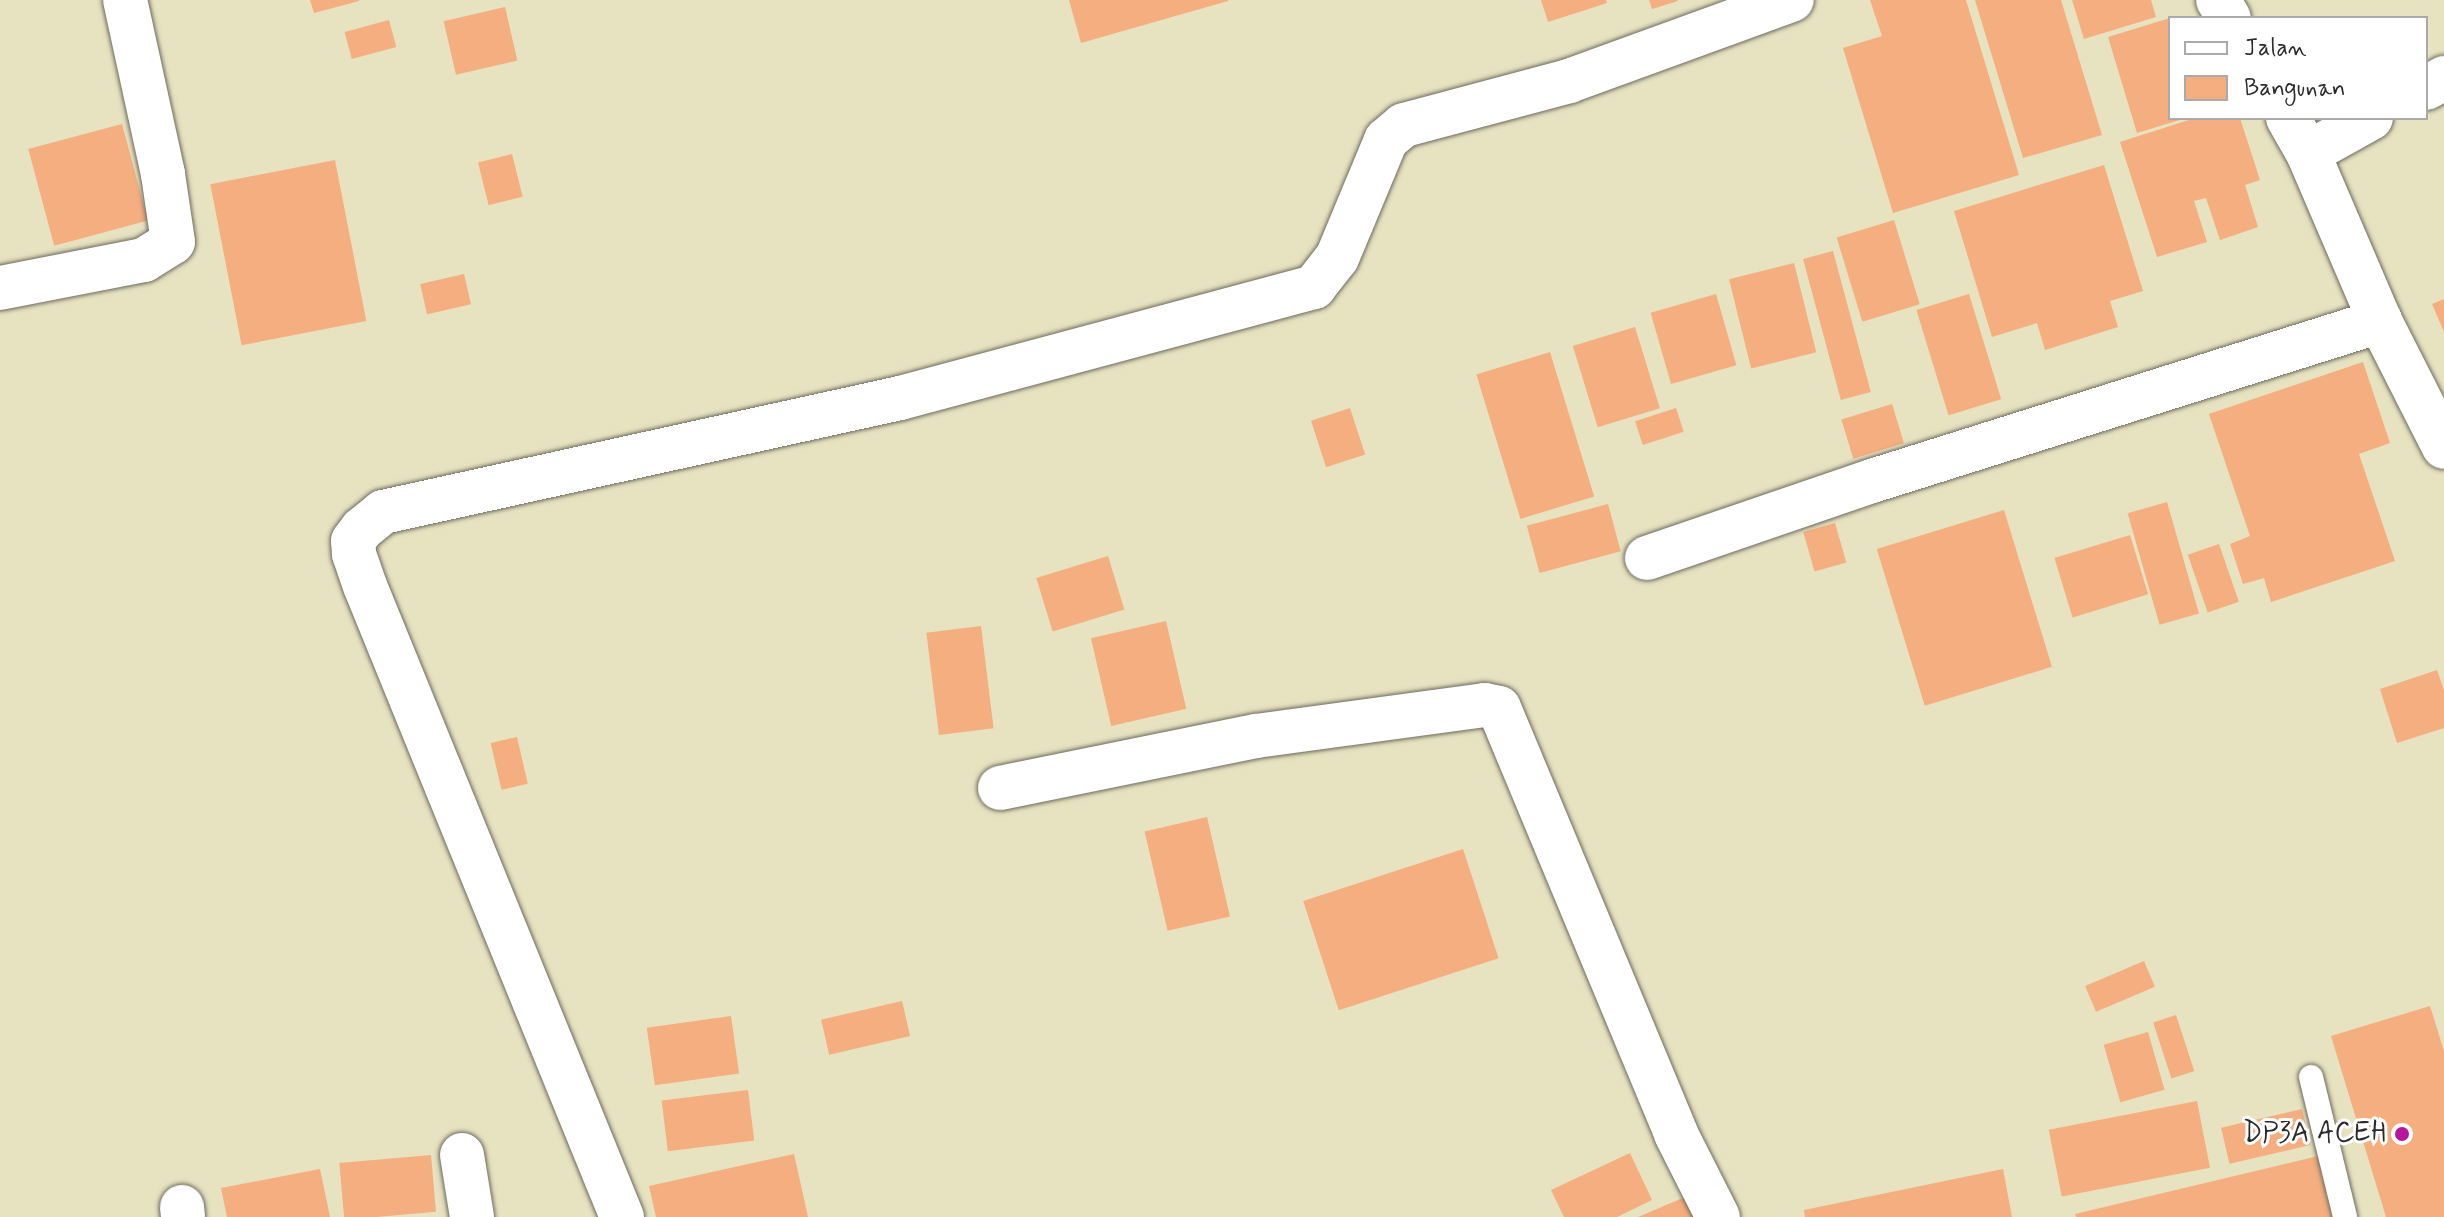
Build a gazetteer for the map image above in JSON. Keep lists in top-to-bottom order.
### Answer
{
  "places": ["DP3A ACEH"],
  "legend": ["Jalan", "Bangunan"]
}
